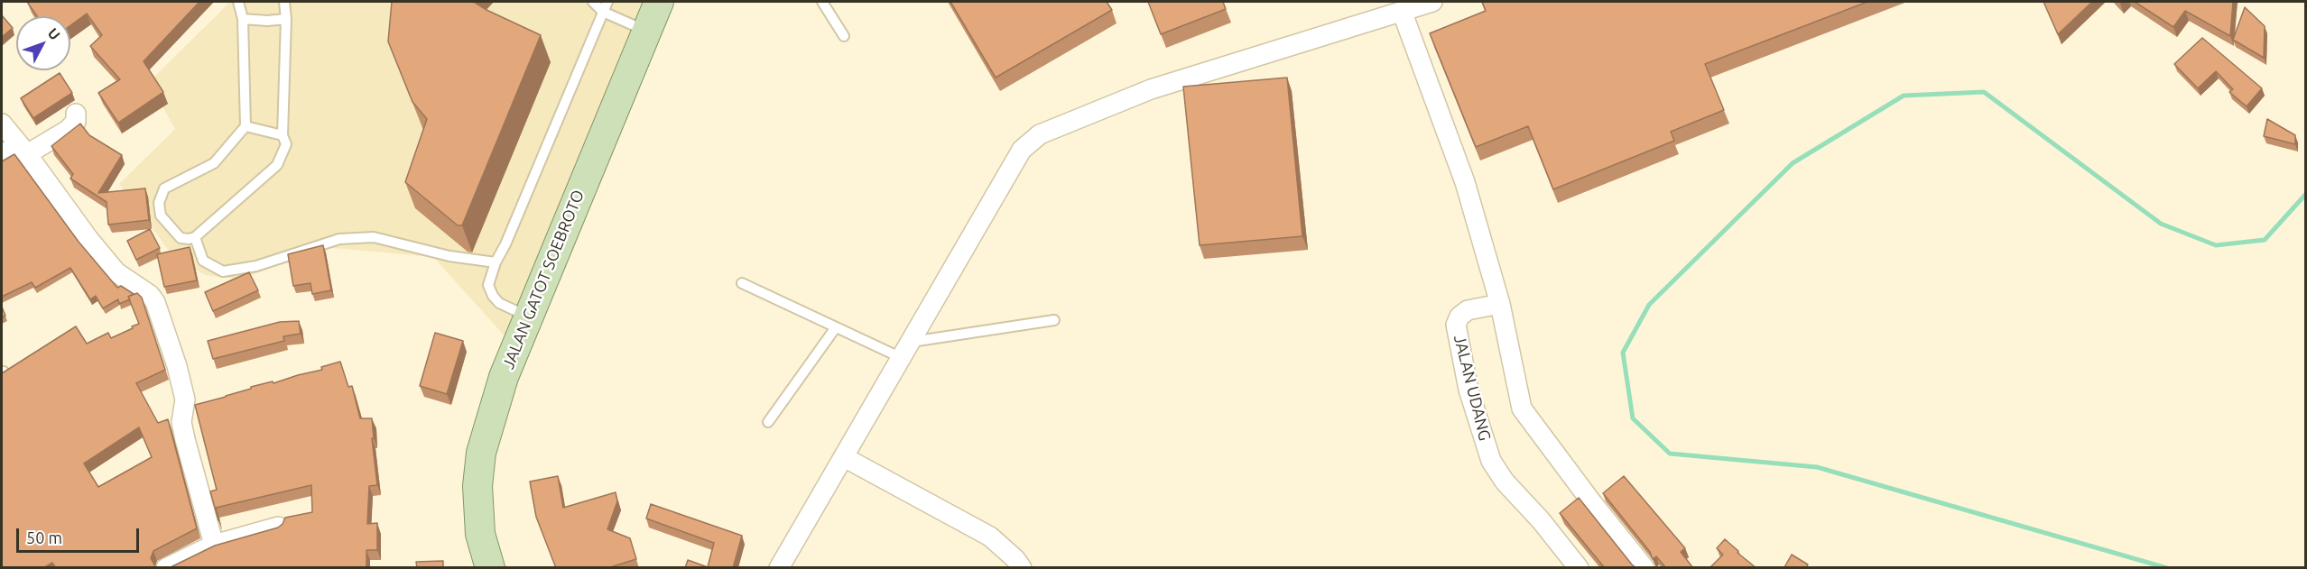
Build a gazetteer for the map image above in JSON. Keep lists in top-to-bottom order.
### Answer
{
  "streets": {
    "main road": ["JALAN GATOT SOEBROTO"],
    "street": ["JALAN UDANG"]
  },
  "scale_bar": "50 m",
  "north": "top right"
}
